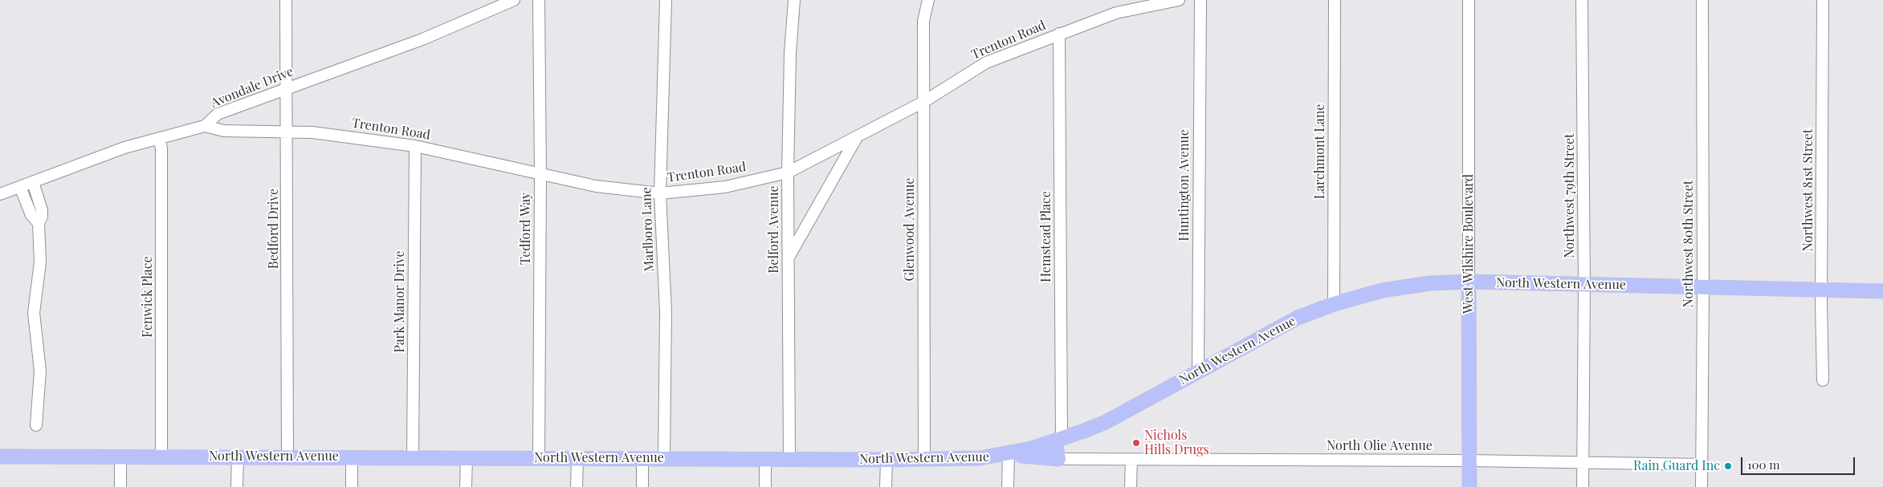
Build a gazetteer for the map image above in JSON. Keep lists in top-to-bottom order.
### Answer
{
  "streets": {
    "main road": ["West Wilshire Boulevard", "North Western Avenue"],
    "street": [
      "Trenton Road",
      "Avondale Drive",
      "Larchmont Lane",
      "Huntington Avenue",
      "Northwest 81st Street",
      "Northwest 79th Street",
      "Bedford Drive",
      "Tedford Way",
      "Marlboro Lane",
      "Belford Avenue",
      "Glenwood Avenue",
      "Hemstead Place",
      "Northwest 80th Street",
      "Fenwick Place",
      "Park Manor Drive",
      "North Olie Avenue"
    ]
  },
  "crossings": [
    ["Trenton Road", "Avondale Drive"],
    ["Trenton Road", "Bedford Drive"],
    ["Trenton Road", "Tedford Way"],
    ["Trenton Road", "Marlboro Lane"],
    ["Trenton Road", "Belford Avenue"],
    ["Trenton Road", "Glenwood Avenue"],
    ["Trenton Road", "Hemstead Place"],
    ["Trenton Road", "Park Manor Drive"],
    ["Avondale Drive", "Bedford Drive"],
    ["Avondale Drive", "Fenwick Place"],
    ["Larchmont Lane", "North Western Avenue"],
    ["Huntington Avenue", "North Western Avenue"],
    ["Northwest 81st Street", "North Western Avenue"],
    ["Northwest 79th Street", "North Western Avenue"],
    ["Northwest 79th Street", "North Olie Avenue"],
    ["Bedford Drive", "North Western Avenue"],
    ["Tedford Way", "North Western Avenue"],
    ["Marlboro Lane", "North Western Avenue"],
    ["Belford Avenue", "North Western Avenue"],
    ["Glenwood Avenue", "North Western Avenue"],
    ["Hemstead Place", "North Western Avenue"],
    ["West Wilshire Boulevard", "North Western Avenue"],
    ["West Wilshire Boulevard", "North Olie Avenue"],
    ["Northwest 80th Street", "North Western Avenue"],
    ["Northwest 80th Street", "North Olie Avenue"],
    ["North Western Avenue", "Fenwick Place"],
    ["North Western Avenue", "Park Manor Drive"]
  ],
  "places": ["Nichols Hills Drugs", "Rain Guard Inc"],
  "scale_bar": "100 m"
}
